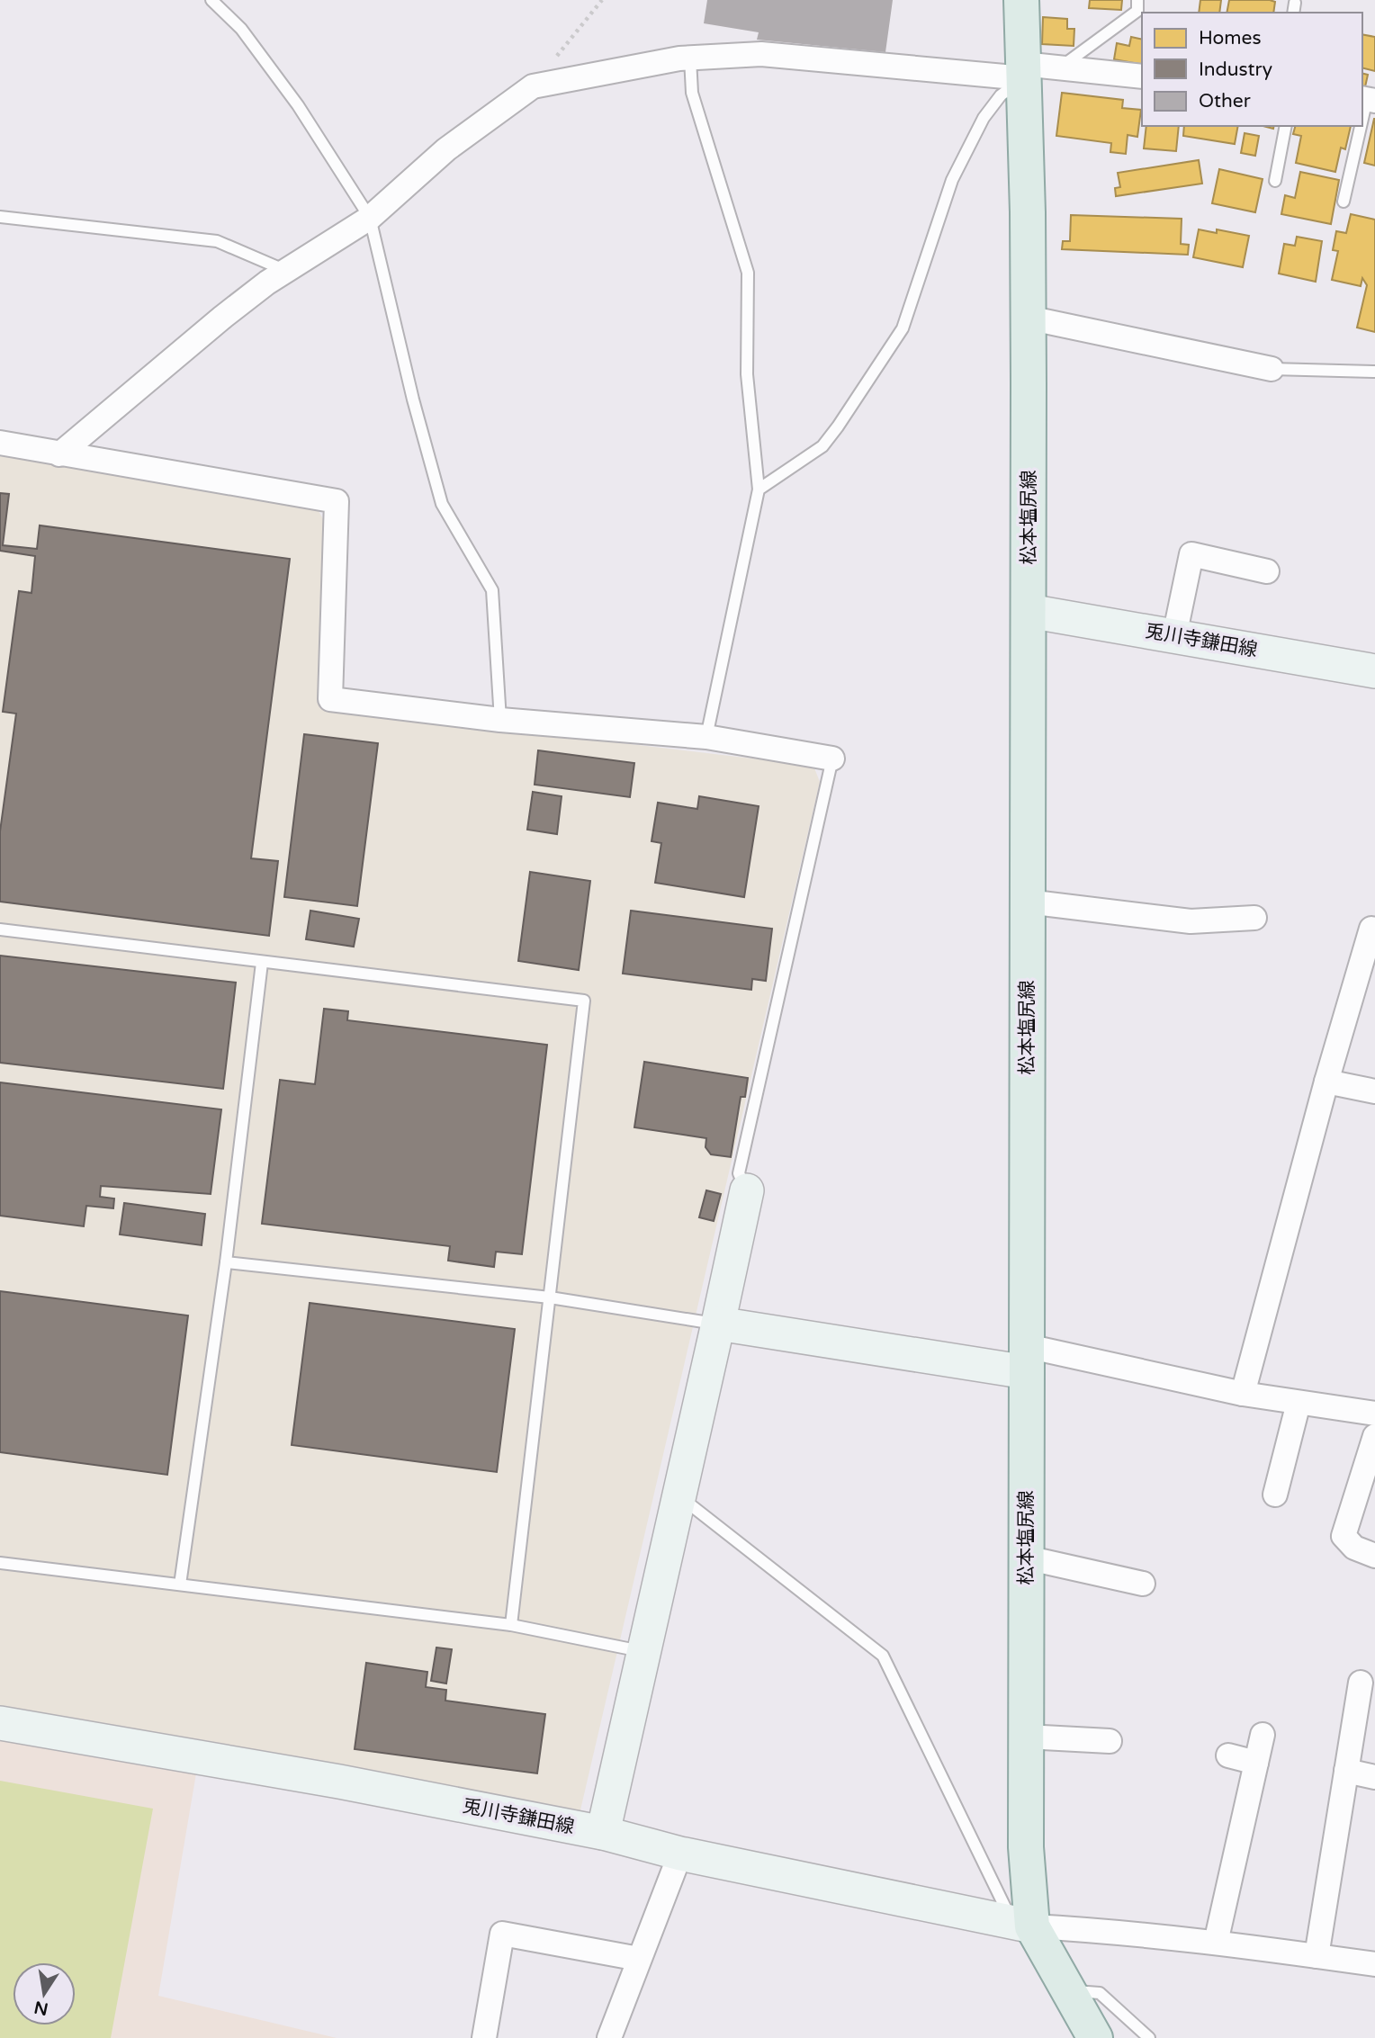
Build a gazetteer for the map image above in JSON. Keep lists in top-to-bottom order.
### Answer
{
  "streets": {
    "main road": ["松本塩尻線", "兎川寺鎌田線"]
  },
  "crossings": [
    ["松本塩尻線", "兎川寺鎌田線"]
  ],
  "legend": ["Homes", "Industry", "Other"],
  "north": "bottom"
}
